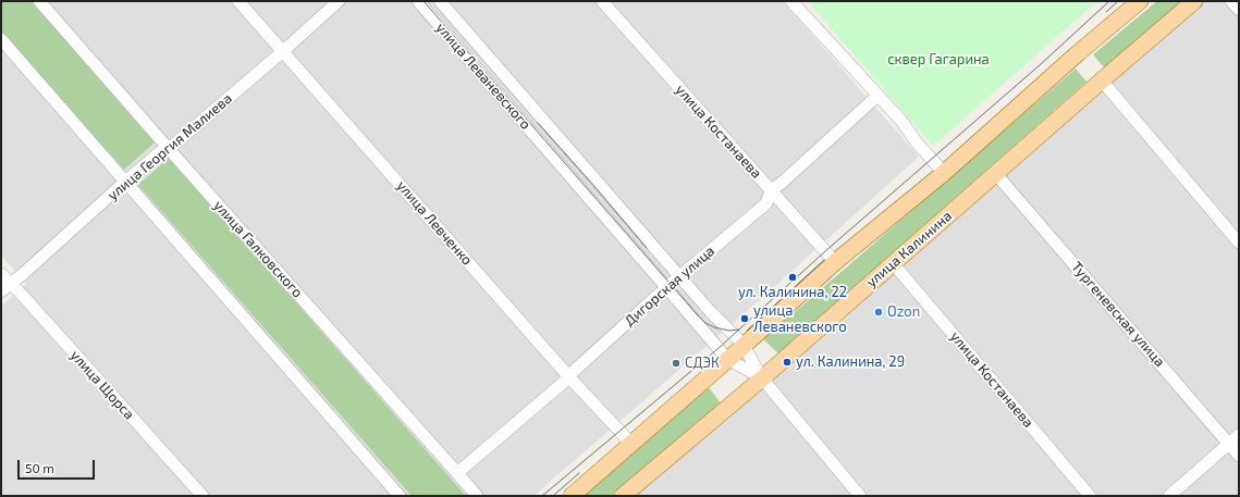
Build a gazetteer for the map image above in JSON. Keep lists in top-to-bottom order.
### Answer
{
  "streets": {
    "main road": ["улица Калинина"],
    "street": [
      "улица Леваневского",
      "улица Костанаева",
      "улица Георгия Малиева",
      "улица Левченко",
      "улица Галковского",
      "Дигорская улица",
      "Тургеневская улица",
      "улица Щорса"
    ]
  },
  "crossings": [
    ["улица Леваневского", "улица Калинина"],
    ["улица Леваневского", "Дигорская улица"],
    ["улица Костанаева", "улица Калинина"],
    ["улица Костанаева", "Дигорская улица"],
    ["улица Георгия Малиева", "улица Левченко"],
    ["улица Георгия Малиева", "улица Галковского"],
    ["улица Георгия Малиева", "улица Щорса"],
    ["улица Левченко", "Дигорская улица"],
    ["улица Галковского", "Дигорская улица"],
    ["улица Калинина", "Тургеневская улица"]
  ],
  "parks": ["сквер Гагарина"],
  "places": [
    "ул. Калинина, 22",
    "Ozon",
    "улица Леваневского",
    "ул. Калинина, 29",
    "СДЭК"
  ],
  "scale_bar": "50 m"
}
